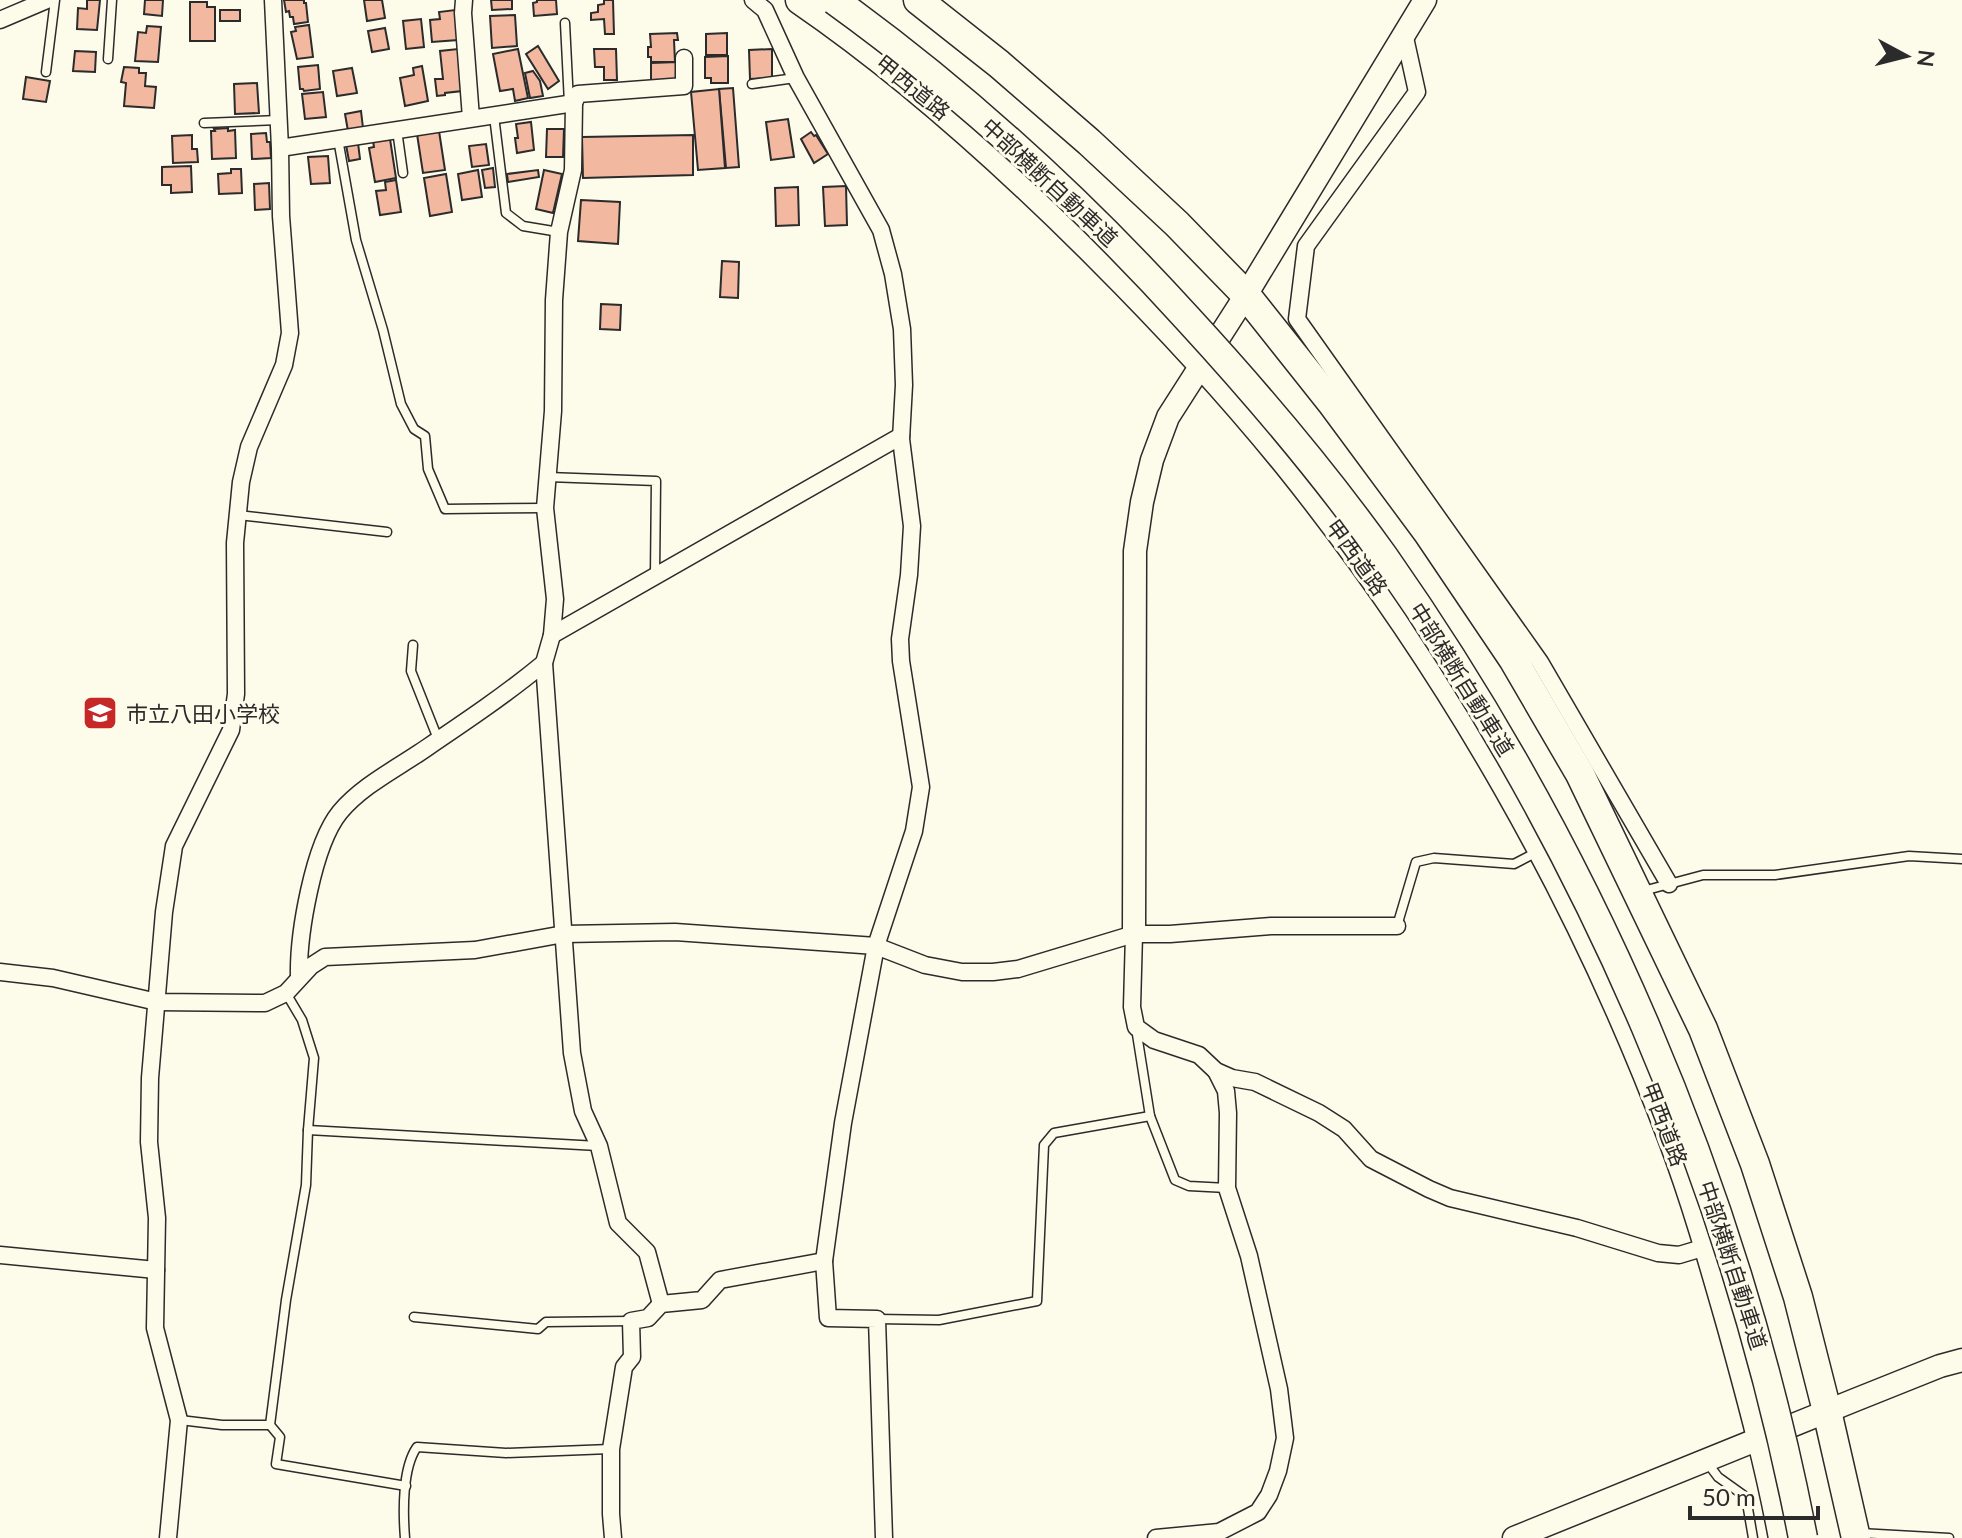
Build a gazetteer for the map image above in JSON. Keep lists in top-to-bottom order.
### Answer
{
  "streets": {
    "highway": ["甲西道路", "中部横断自動車道"]
  },
  "places": {
    "school or university": ["市立八田小学校"]
  },
  "scale_bar": "50 m",
  "north": "right"
}
